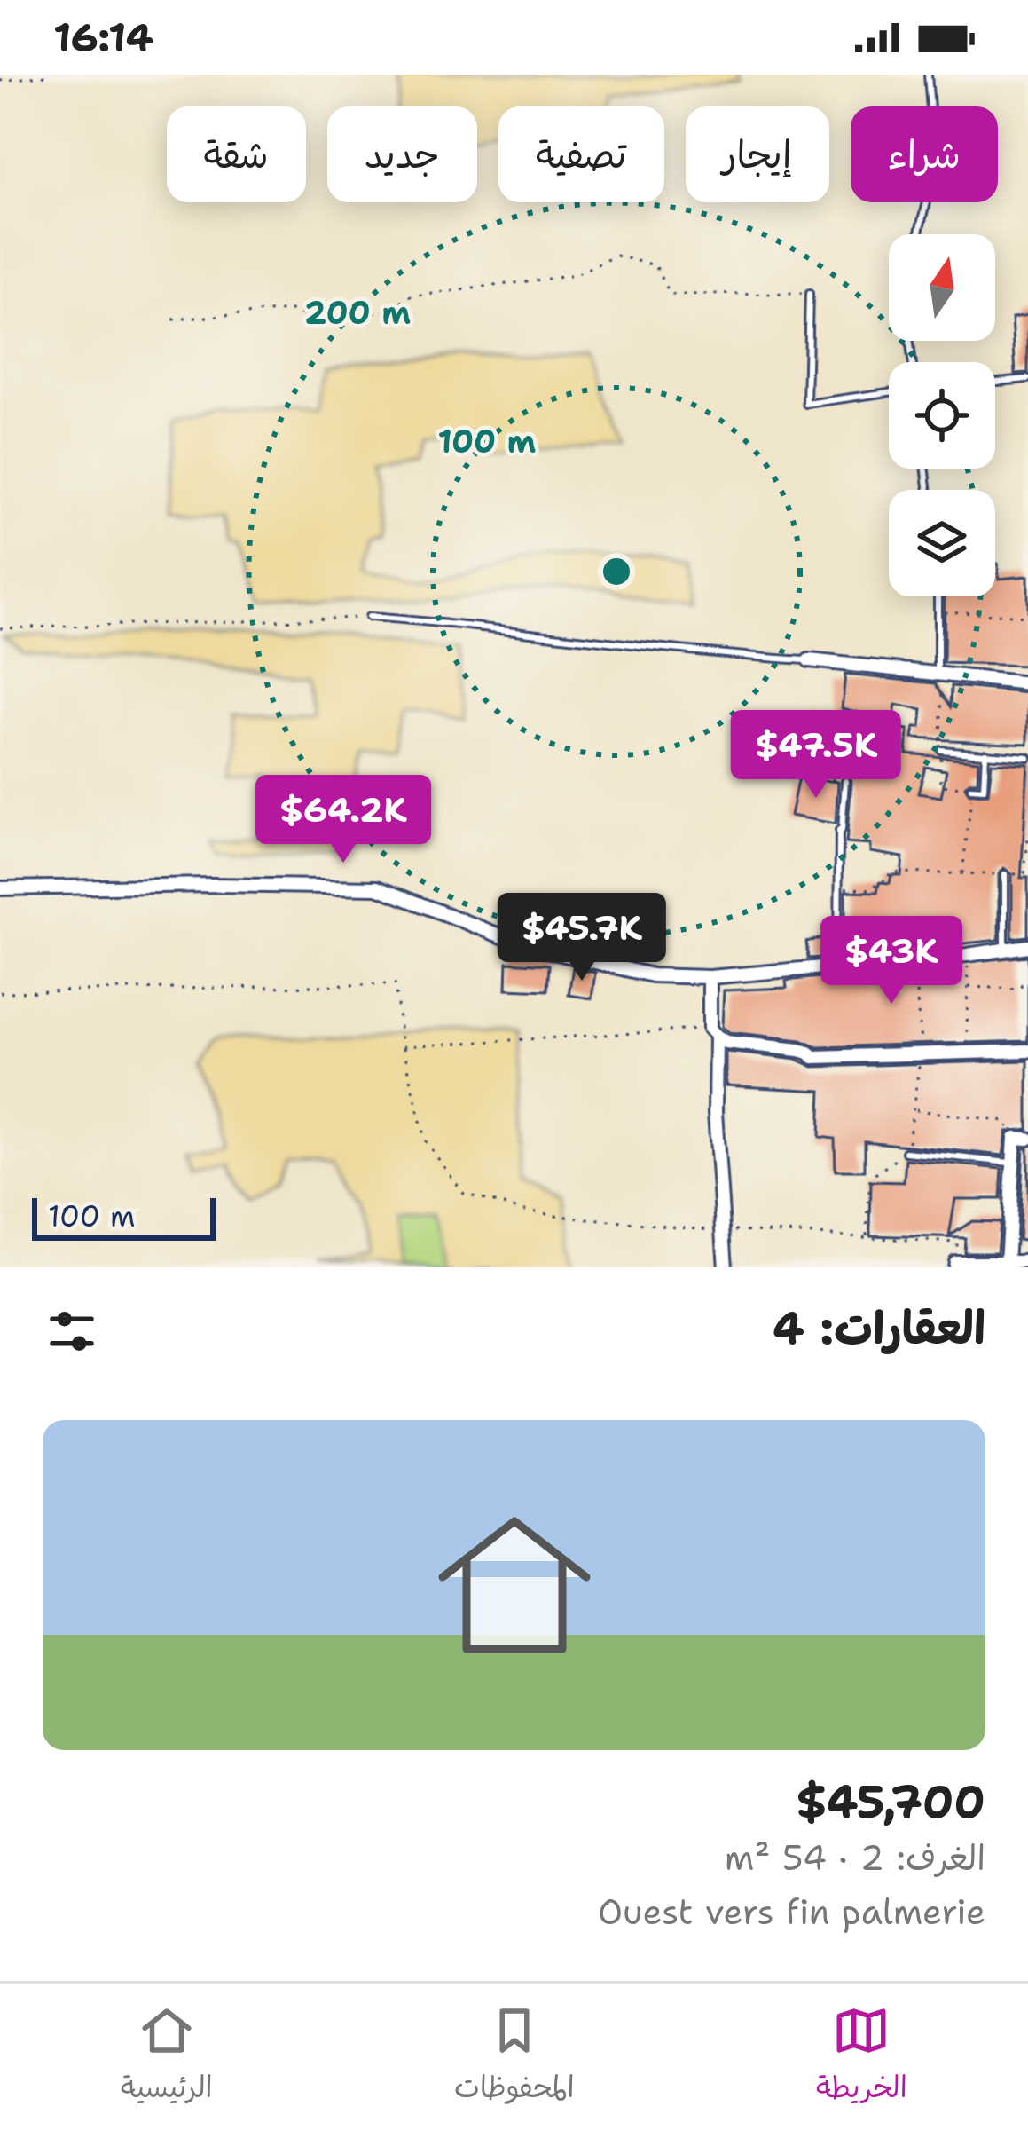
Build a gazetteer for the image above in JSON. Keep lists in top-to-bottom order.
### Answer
{
  "scale_bar": "100 m",
  "north": "top",
  "page": {
    "status": "16:14",
    "chip": [
      "شراء",
      "إيجار",
      "تصفية",
      "جديد",
      "شقة"
    ],
    "price": [
      "$47.5K",
      "$64.2K",
      "$45.7K",
      "$43K"
    ],
    "scale": "100 m",
    "heading": "العقارات: 4",
    "list": [
      {
        "name": "$45,700",
        "note": "الغرف: 2 · 54 m² · Ouest vers fin palmerie"
      }
    ],
    "tabs": ["الخريطة", "المحفوظات", "الرئيسية"]
  },
  "rings": ["200 m", "100 m"]
}
